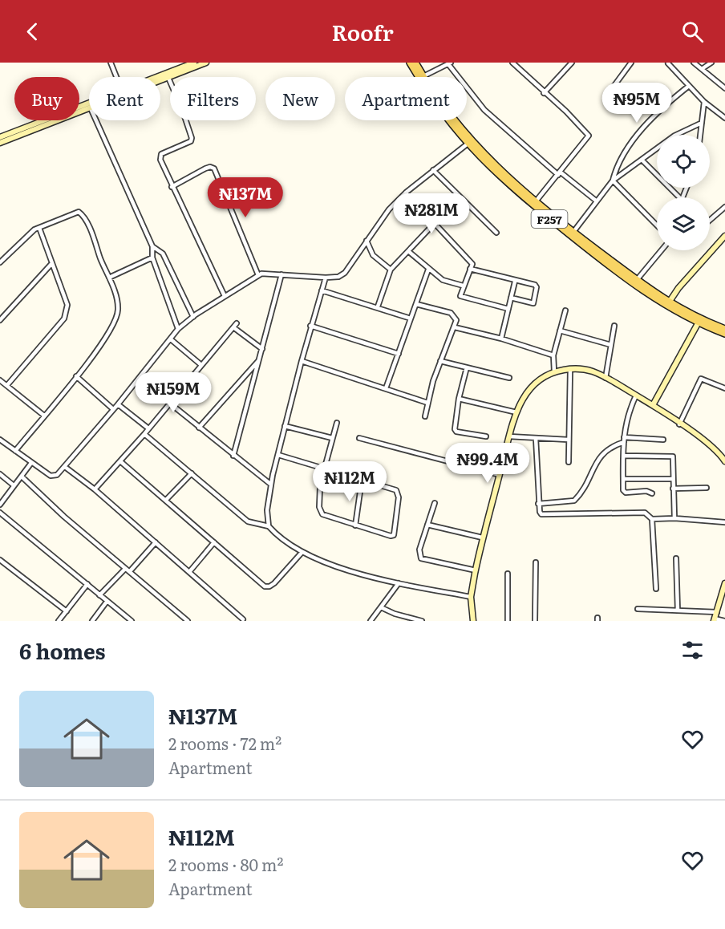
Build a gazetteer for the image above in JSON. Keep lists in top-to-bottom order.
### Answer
{
  "streets": {
    "main road": ["F257"]
  },
  "page": {
    "header": "Roofr",
    "chip": [
      "Buy",
      "Rent",
      "Filters",
      "New",
      "Apartment"
    ],
    "price": [
      "₦95M",
      "₦137M",
      "₦281M",
      "₦159M",
      "₦99.4M",
      "₦112M"
    ],
    "heading": "6 homes",
    "list": [
      {
        "name": "₦137M",
        "note": "2 rooms · 72 m² · Apartment"
      },
      {
        "name": "₦112M",
        "note": "2 rooms · 80 m² · Apartment"
      }
    ]
  }
}
